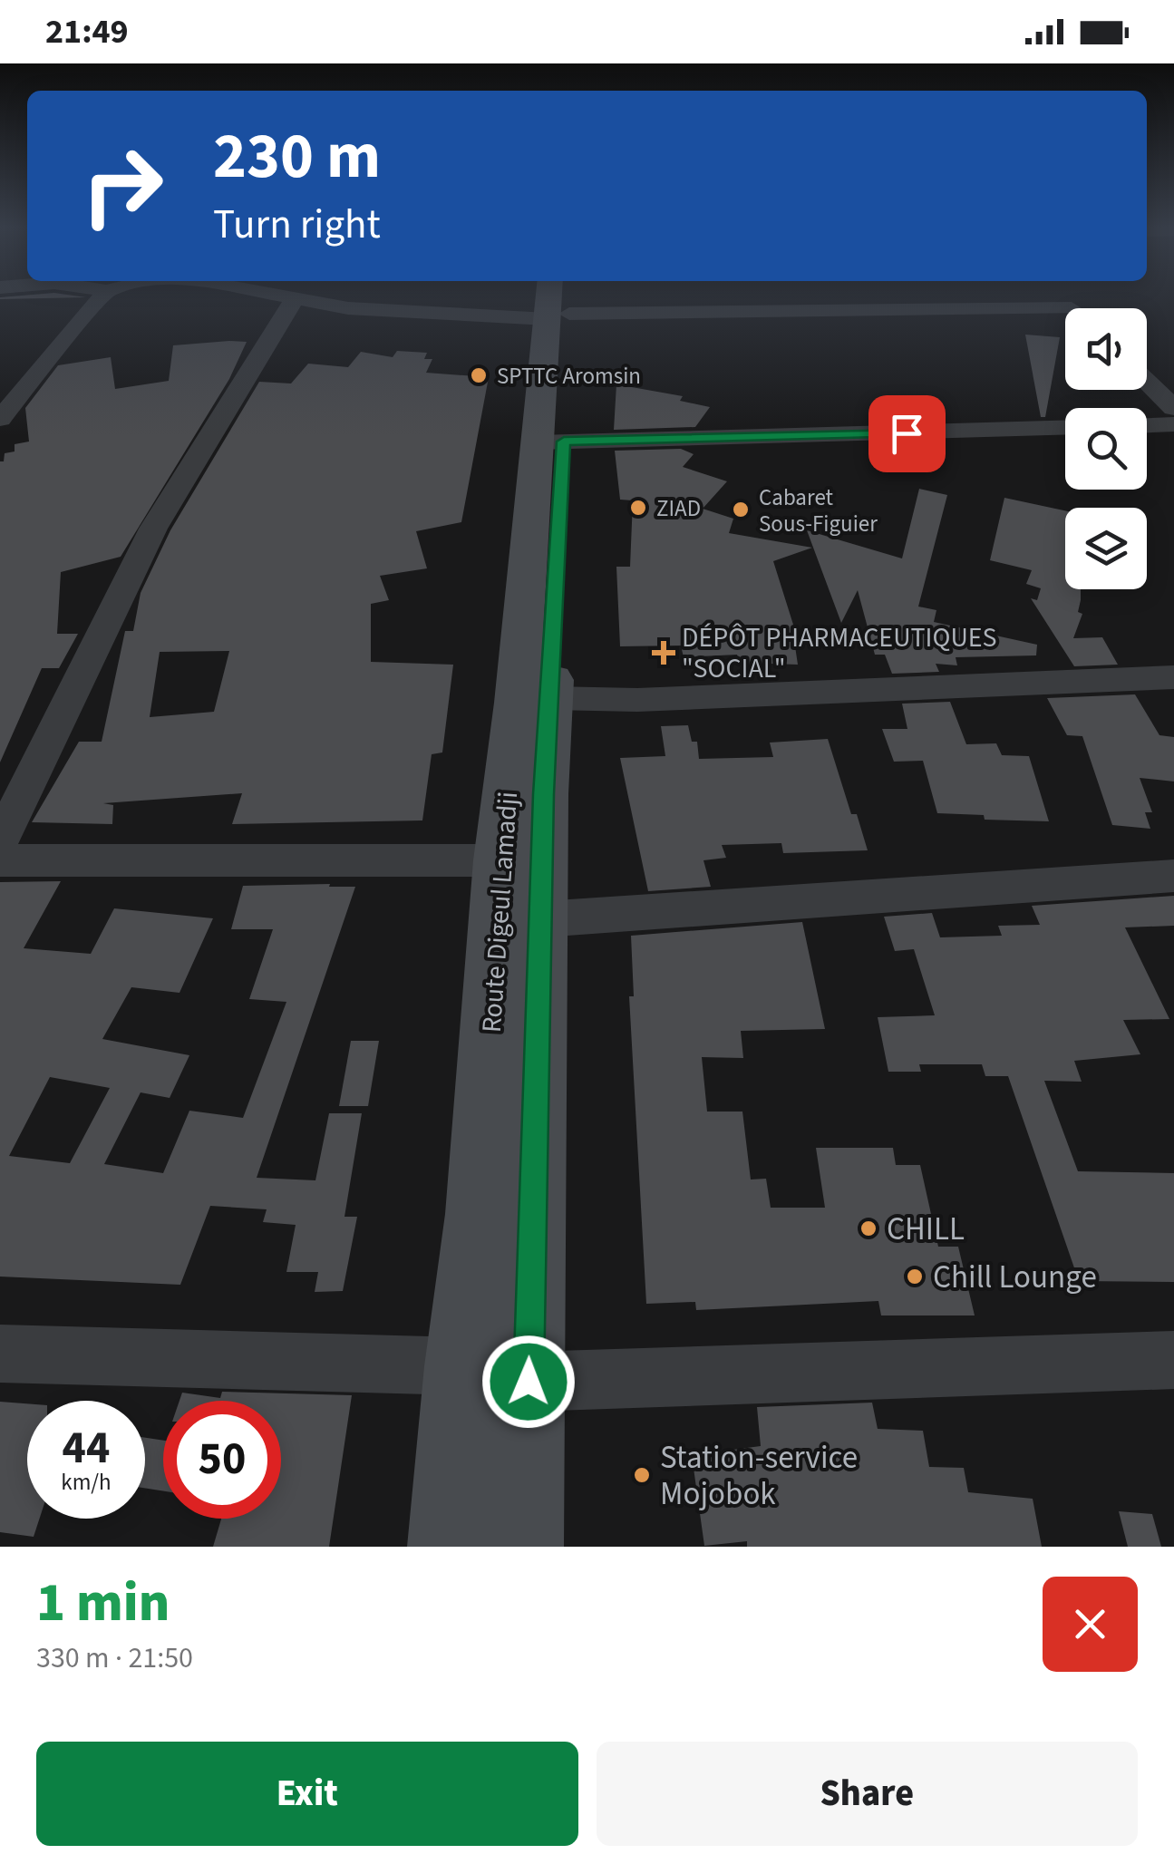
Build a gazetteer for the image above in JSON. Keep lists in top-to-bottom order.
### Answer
{
  "streets": {
    "main road": ["Route Digeul Lamadji"]
  },
  "places": {
    "other": [
      "SPTTC Aromsin",
      "ZIAD",
      "Cabaret Sous-Figuier",
      "CHILL",
      "Chill Lounge",
      "Station-service Mojobok"
    ],
    "health": ["DÉPÔT PHARMACEUTIQUES \"SOCIAL\""]
  },
  "page": {
    "status": "21:49",
    "turn": ["230 m", "Turn right"],
    "speed": "44 km/h",
    "limit": "50",
    "heading": ["1 min", "330 m · 21:50"],
    "buttons": ["Exit", "Share"]
  }
}
